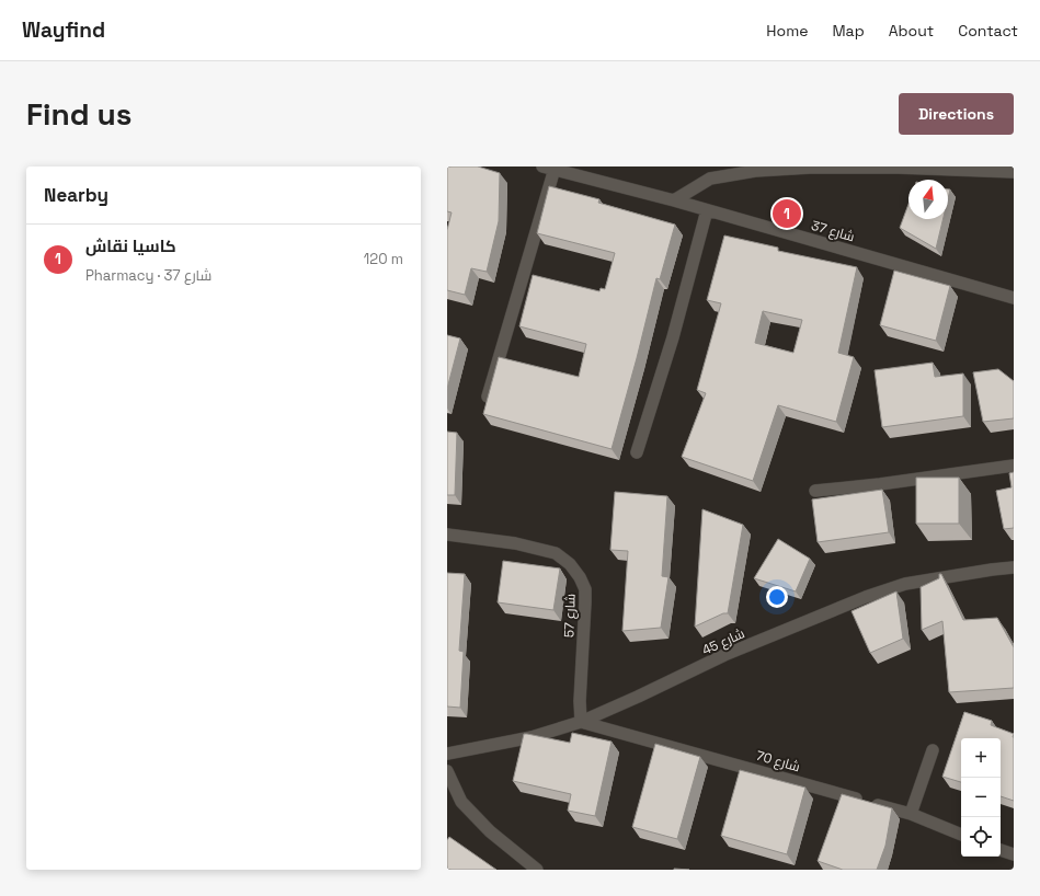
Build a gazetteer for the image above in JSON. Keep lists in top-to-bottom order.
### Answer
{
  "streets": {
    "street": [
      "شارع 37",
      "شارع 57",
      "شارع 45",
      "شارع 70"
    ]
  },
  "crossings": [
    ["شارع 57", "شارع 45"],
    ["شارع 57", "شارع 70"],
    ["شارع 45", "شارع 70"]
  ],
  "north": "top",
  "page": {
    "header": "Wayfind",
    "nav": [
      "Home",
      "Map",
      "About",
      "Contact"
    ],
    "buttons": "Directions",
    "title": "Find us",
    "heading": "Nearby",
    "pins": "1",
    "list": [
      {
        "mark": "1",
        "name": "كاسيا نقاش",
        "note": "Pharmacy · شارع 37",
        "value": "120 m"
      }
    ],
    "map_buttons": ["+", "−"]
  }
}
